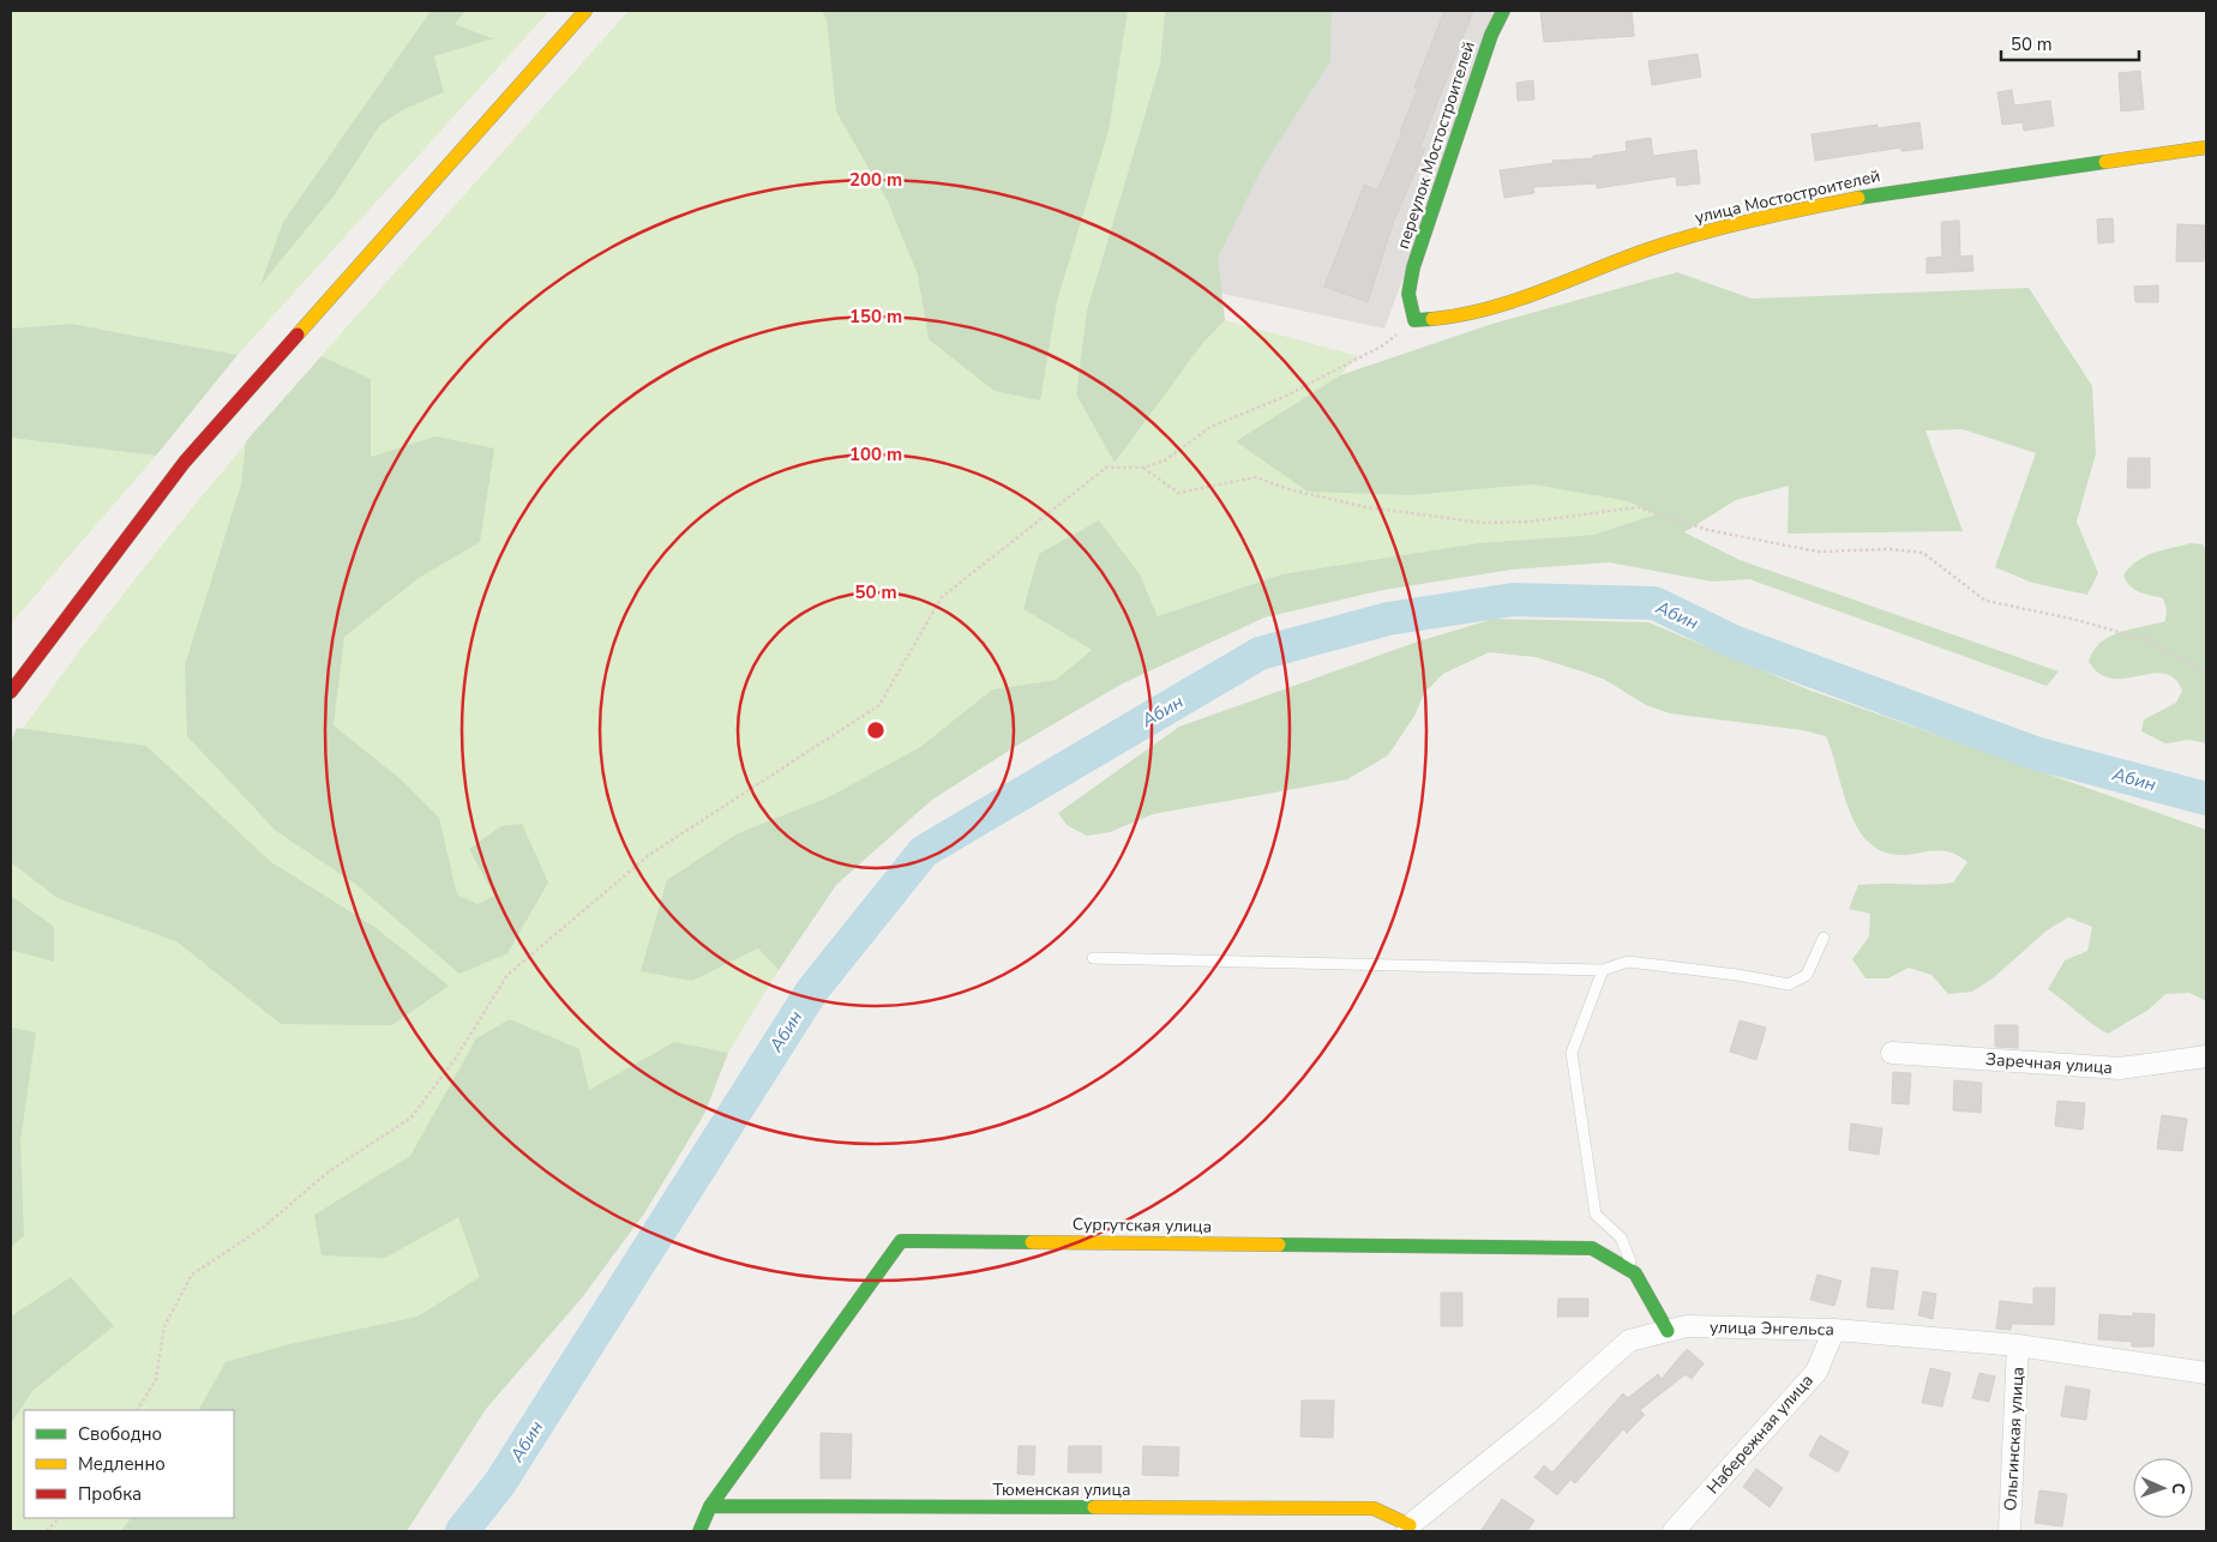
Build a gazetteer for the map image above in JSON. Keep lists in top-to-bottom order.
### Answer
{
  "streets": {
    "main road": [
      "переулок Мостостроителей",
      "улица Мостостроителей",
      "Сургутская улица",
      "Тюменская улица"
    ],
    "street": [
      "Заречная улица",
      "улица Энгельса",
      "Набережная улица",
      "Ольгинская улица"
    ]
  },
  "crossings": [
    ["переулок Мостостроителей", "улица Мостостроителей"],
    ["Сургутская улица", "Тюменская улица"],
    ["улица Энгельса", "Набережная улица"],
    ["улица Энгельса", "Ольгинская улица"],
    ["улица Энгельса", "Тюменская улица"]
  ],
  "water": ["Абин"],
  "legend": ["Свободно", "Медленно", "Пробка"],
  "scale_bar": "50 m",
  "north": "right",
  "rings": [
    "200 m",
    "150 m",
    "100 m",
    "50 m"
  ]
}
